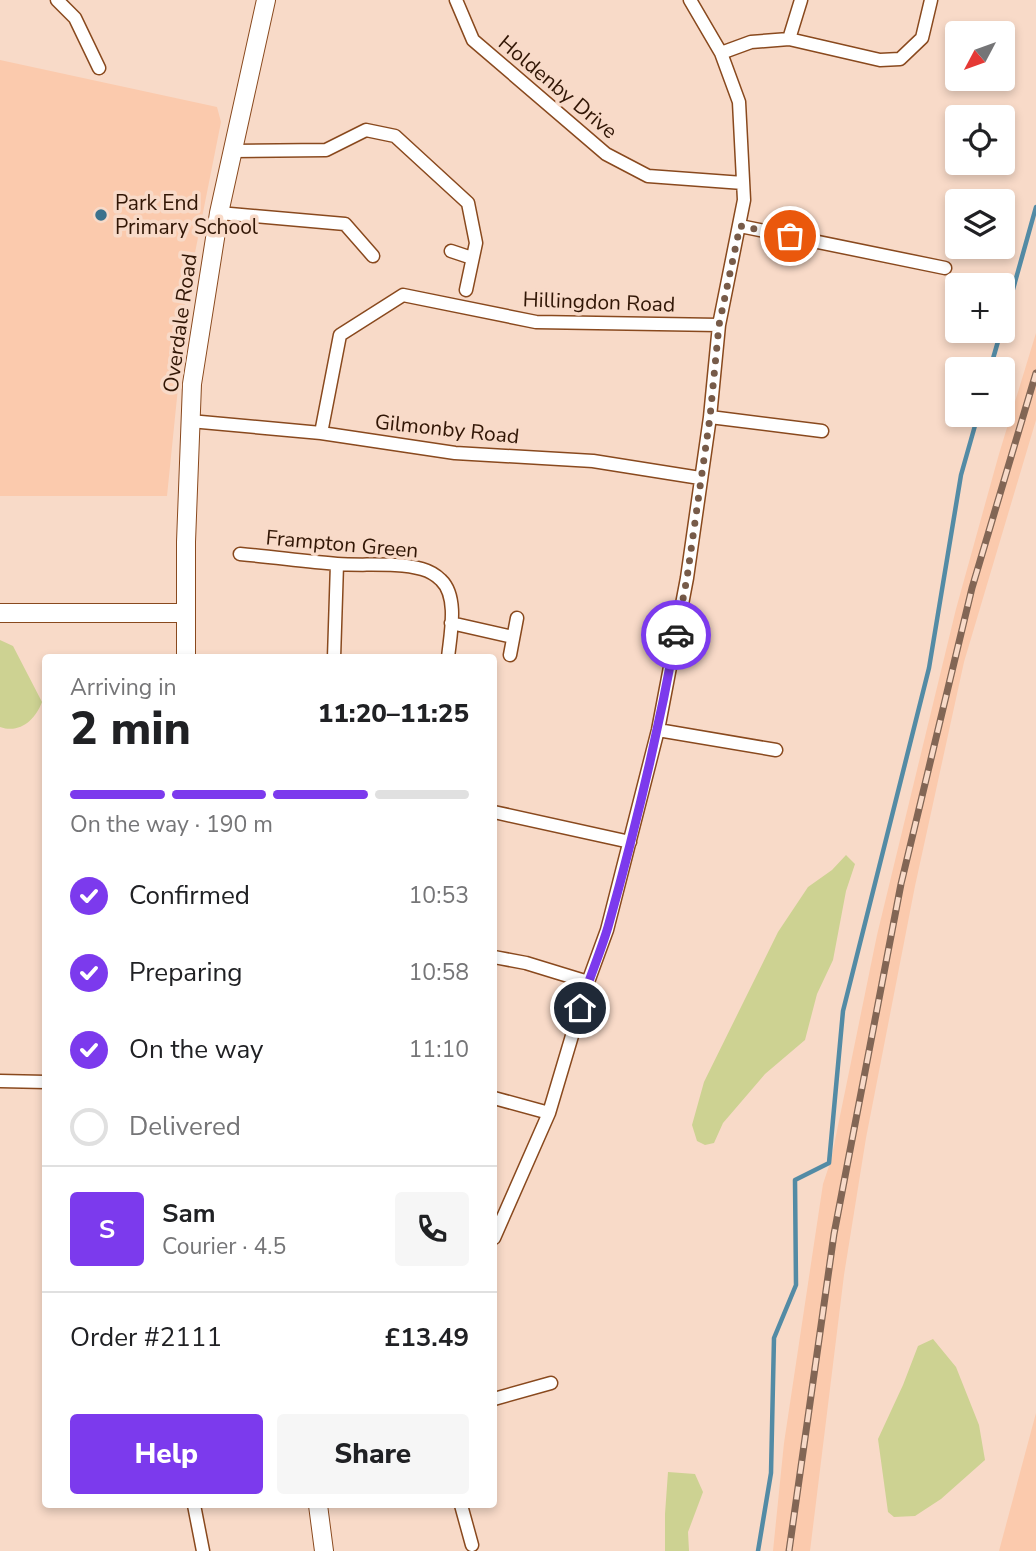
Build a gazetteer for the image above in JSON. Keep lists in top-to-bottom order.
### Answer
{
  "streets": {
    "street": [
      "Holdenby Drive",
      "Hillingdon Road",
      "Overdale Road",
      "Gilmonby Road",
      "Frampton Green"
    ]
  },
  "crossings": [
    ["Hillingdon Road", "Gilmonby Road"],
    ["Overdale Road", "Gilmonby Road"]
  ],
  "places": ["Park End Primary School"],
  "north": "bottom left",
  "page": {
    "map_buttons": ["+", "−"],
    "heading": ["2 min", "Arriving in", "11:20–11:25"],
    "panel": [
      "Sam",
      "Courier · 4.5",
      "Order #2111",
      "£13.49"
    ],
    "bar": "On the way · 190 m",
    "list": [
      ["Confirmed", "10:53"],
      ["Preparing", "10:58"],
      ["On the way", "11:10"],
      "Delivered"
    ],
    "round": "S",
    "buttons": ["Help", "Share"]
  }
}
